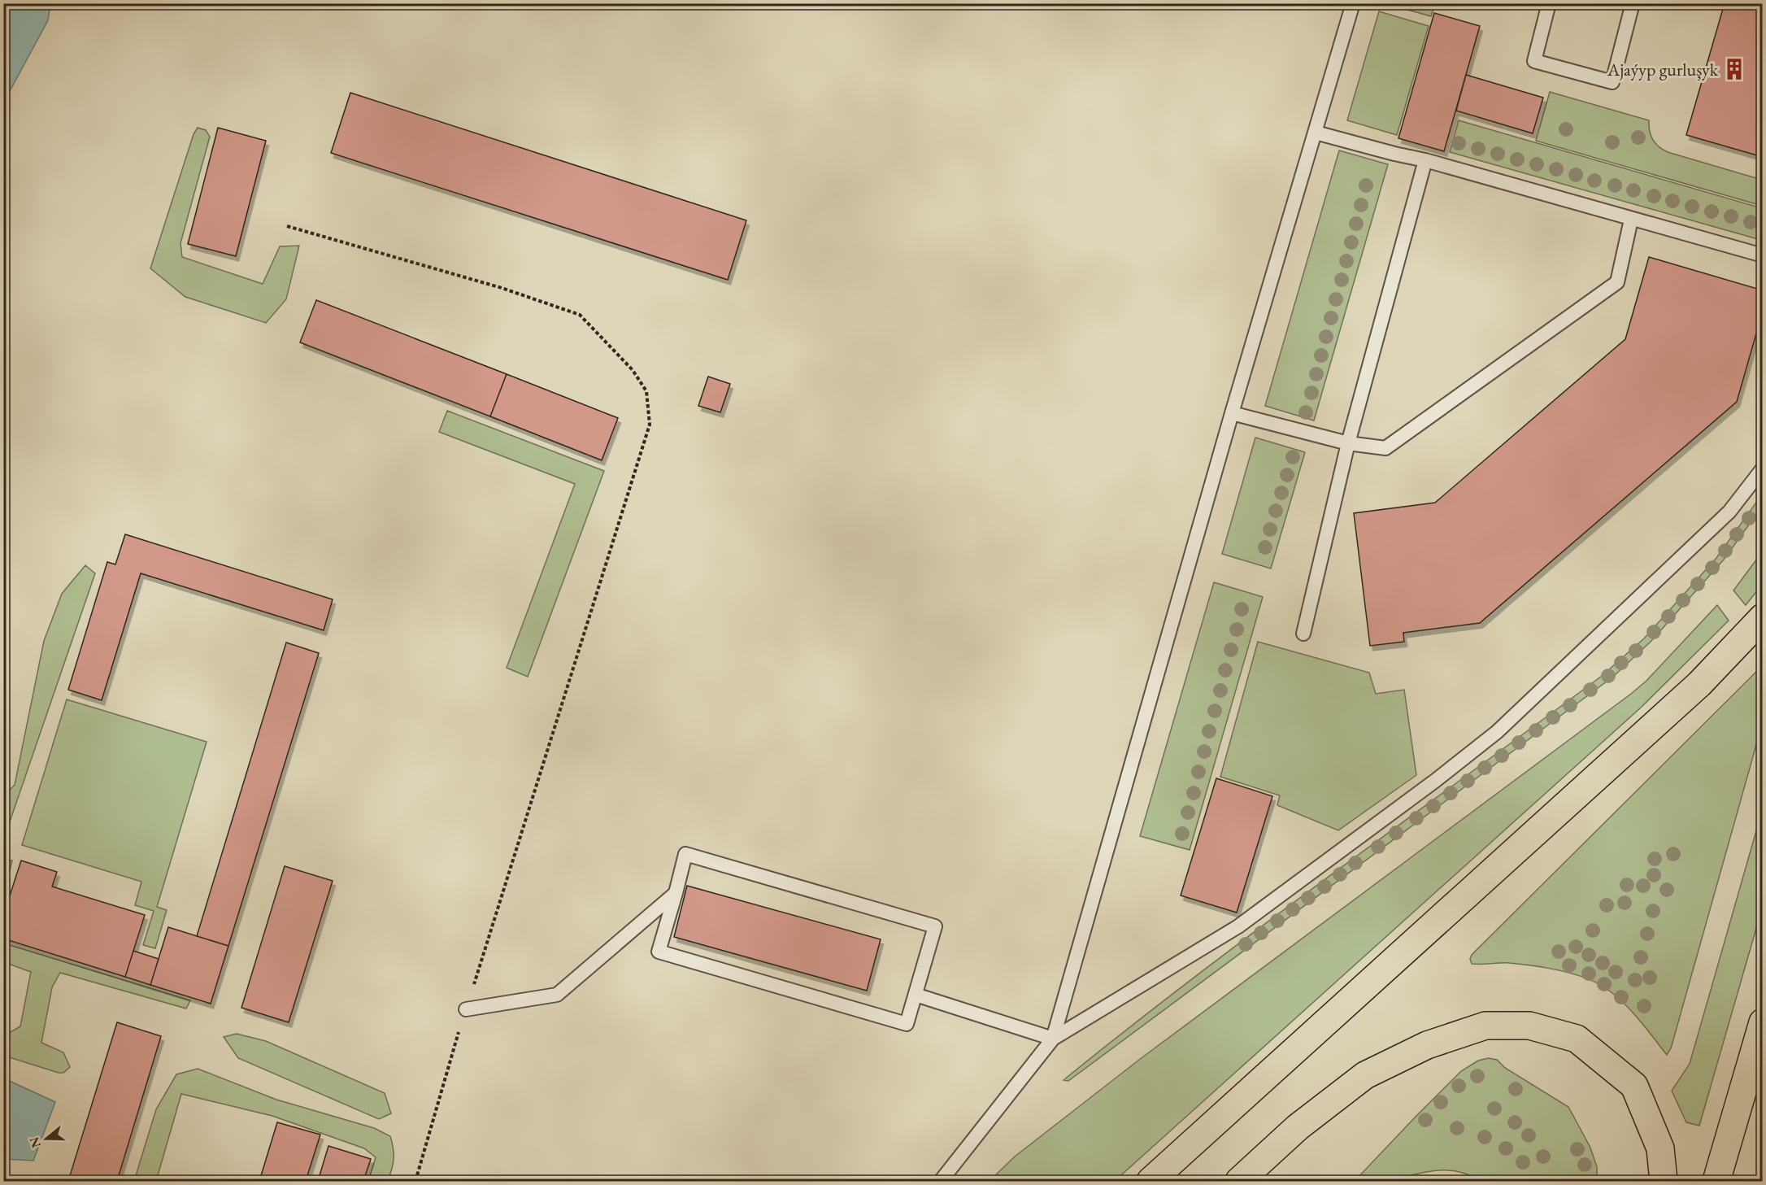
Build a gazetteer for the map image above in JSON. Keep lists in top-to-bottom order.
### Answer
{
  "places": {
    "building": ["Ajaýyp gurluşyk"]
  },
  "north": "left"
}
